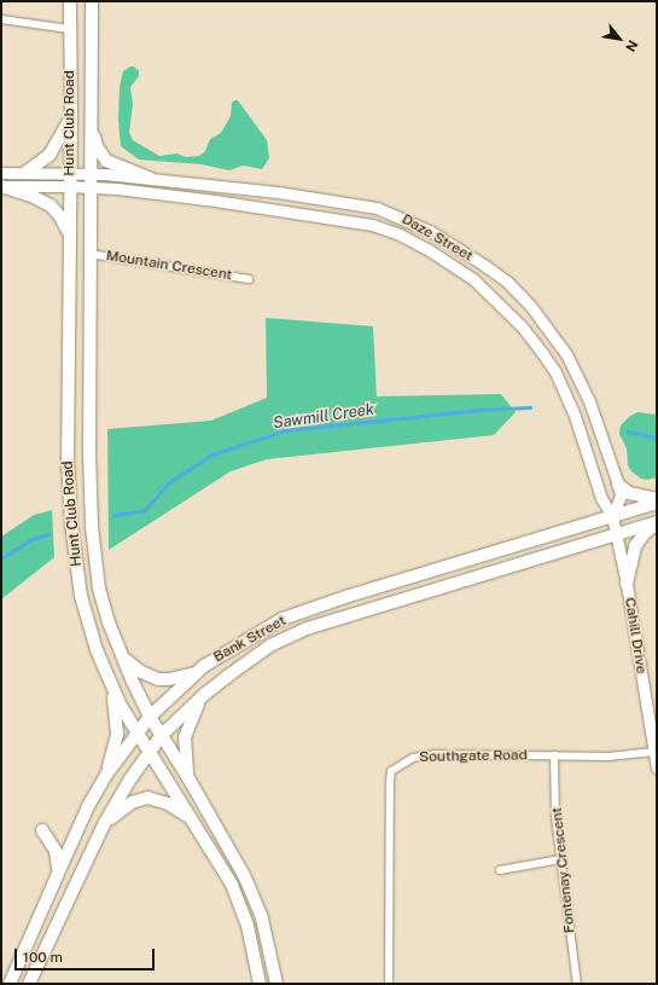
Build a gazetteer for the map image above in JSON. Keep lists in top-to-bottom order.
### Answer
{
  "streets": {
    "main road": ["Hunt Club Road", "Bank Street"],
    "street": [
      "Daze Street",
      "Mountain Crescent",
      "Cahill Drive",
      "Southgate Road",
      "Fontenay Crescent"
    ]
  },
  "crossings": [
    ["Hunt Club Road", "Daze Street"],
    ["Hunt Club Road", "Mountain Crescent"],
    ["Hunt Club Road", "Bank Street"],
    ["Daze Street", "Cahill Drive"],
    ["Daze Street", "Bank Street"],
    ["Cahill Drive", "Bank Street"],
    ["Cahill Drive", "Southgate Road"],
    ["Southgate Road", "Fontenay Crescent"]
  ],
  "water": ["Sawmill Creek"],
  "scale_bar": "100 m",
  "north": "bottom right"
}
